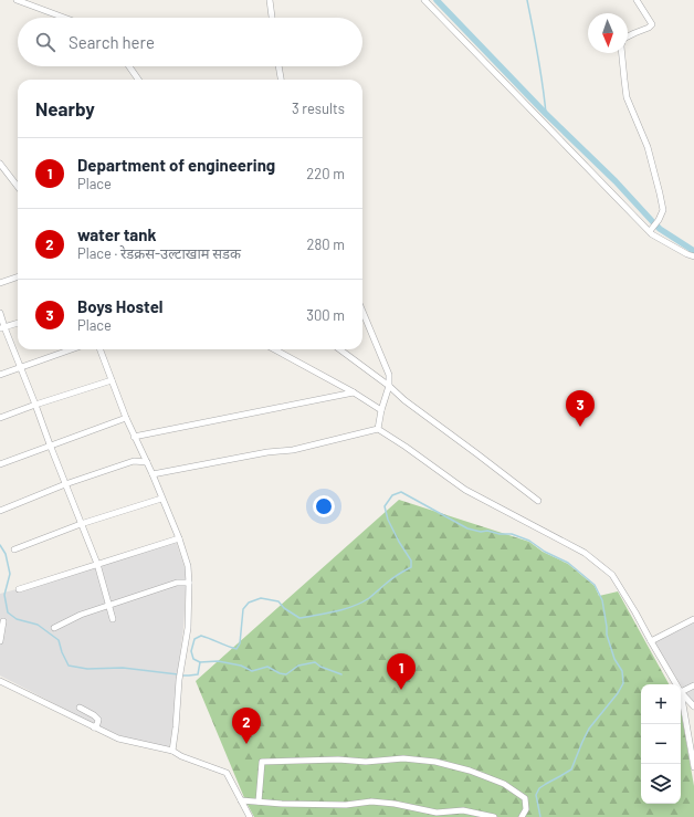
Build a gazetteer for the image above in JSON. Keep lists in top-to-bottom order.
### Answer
{
  "north": "bottom",
  "page": {
    "search": "Search here",
    "heading": ["Nearby", "3 results"],
    "list": [
      {
        "mark": "1",
        "name": "Department of engineering",
        "note": "Place",
        "value": "220 m"
      },
      {
        "mark": "2",
        "name": "water tank",
        "note": "Place · रेडक्रस-उल्टाखाम सडक",
        "value": "280 m"
      },
      {
        "mark": "3",
        "name": "Boys Hostel",
        "note": "Place",
        "value": "300 m"
      }
    ],
    "pins": ["3", "1", "2"],
    "map_buttons": ["+", "−"]
  }
}
